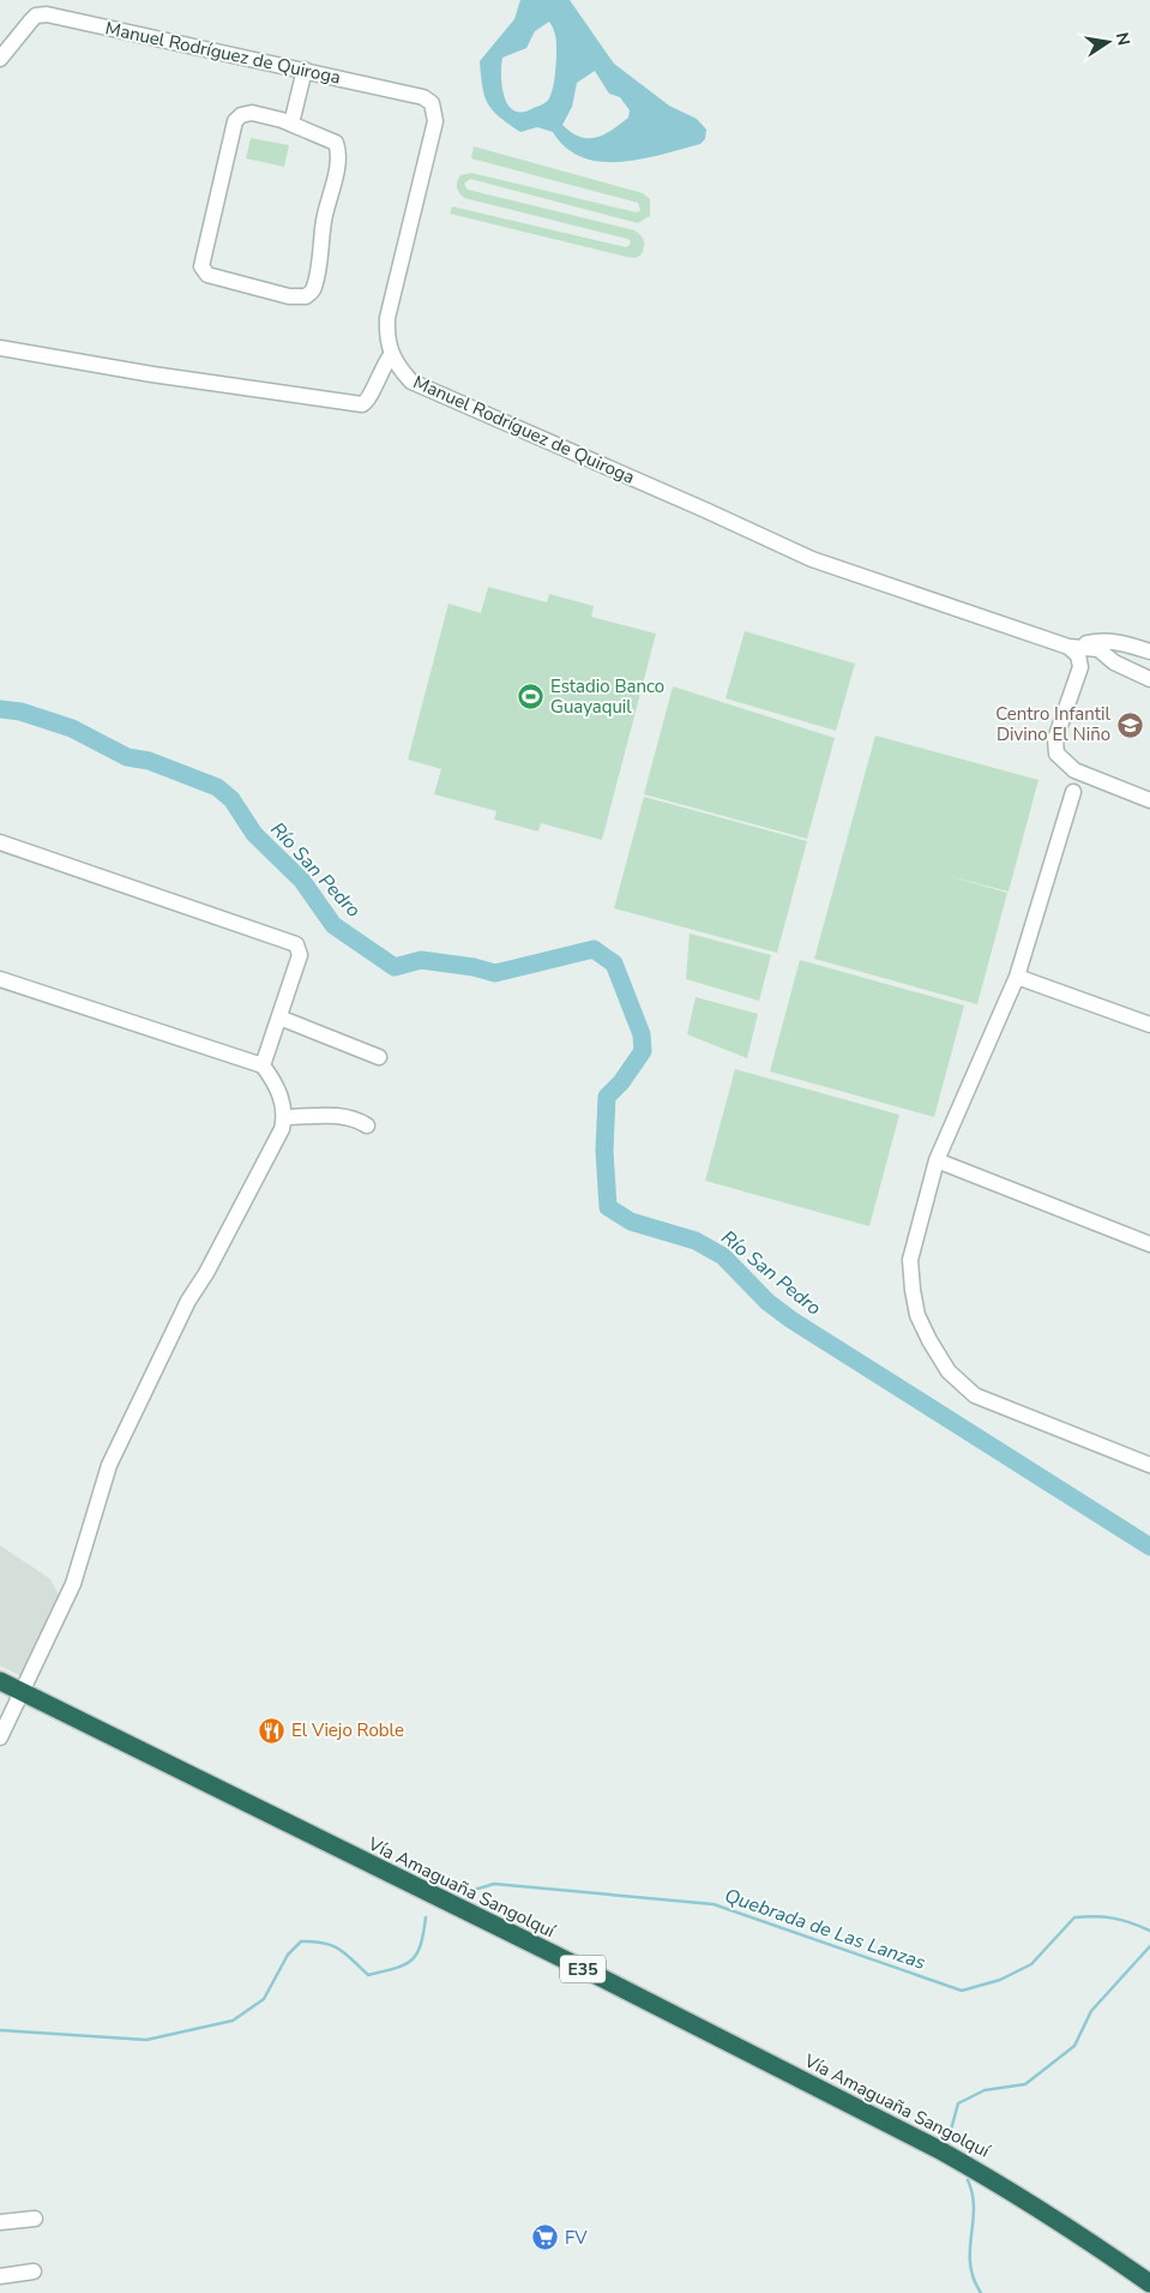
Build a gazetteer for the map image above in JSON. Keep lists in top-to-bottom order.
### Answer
{
  "streets": {
    "highway": ["Vía Amaguaña Sangolquí", "E35"],
    "street": ["Manuel Rodríguez de Quiroga"]
  },
  "water": ["Río San Pedro", "Quebrada de Las Lanzas"],
  "places": {
    "sports": ["Estadio Banco Guayaquil"],
    "school or university": ["Centro Infantil Divino El Niño"],
    "restaurant": ["El Viejo Roble"],
    "supermarket": ["FV"]
  },
  "north": "right"
}
